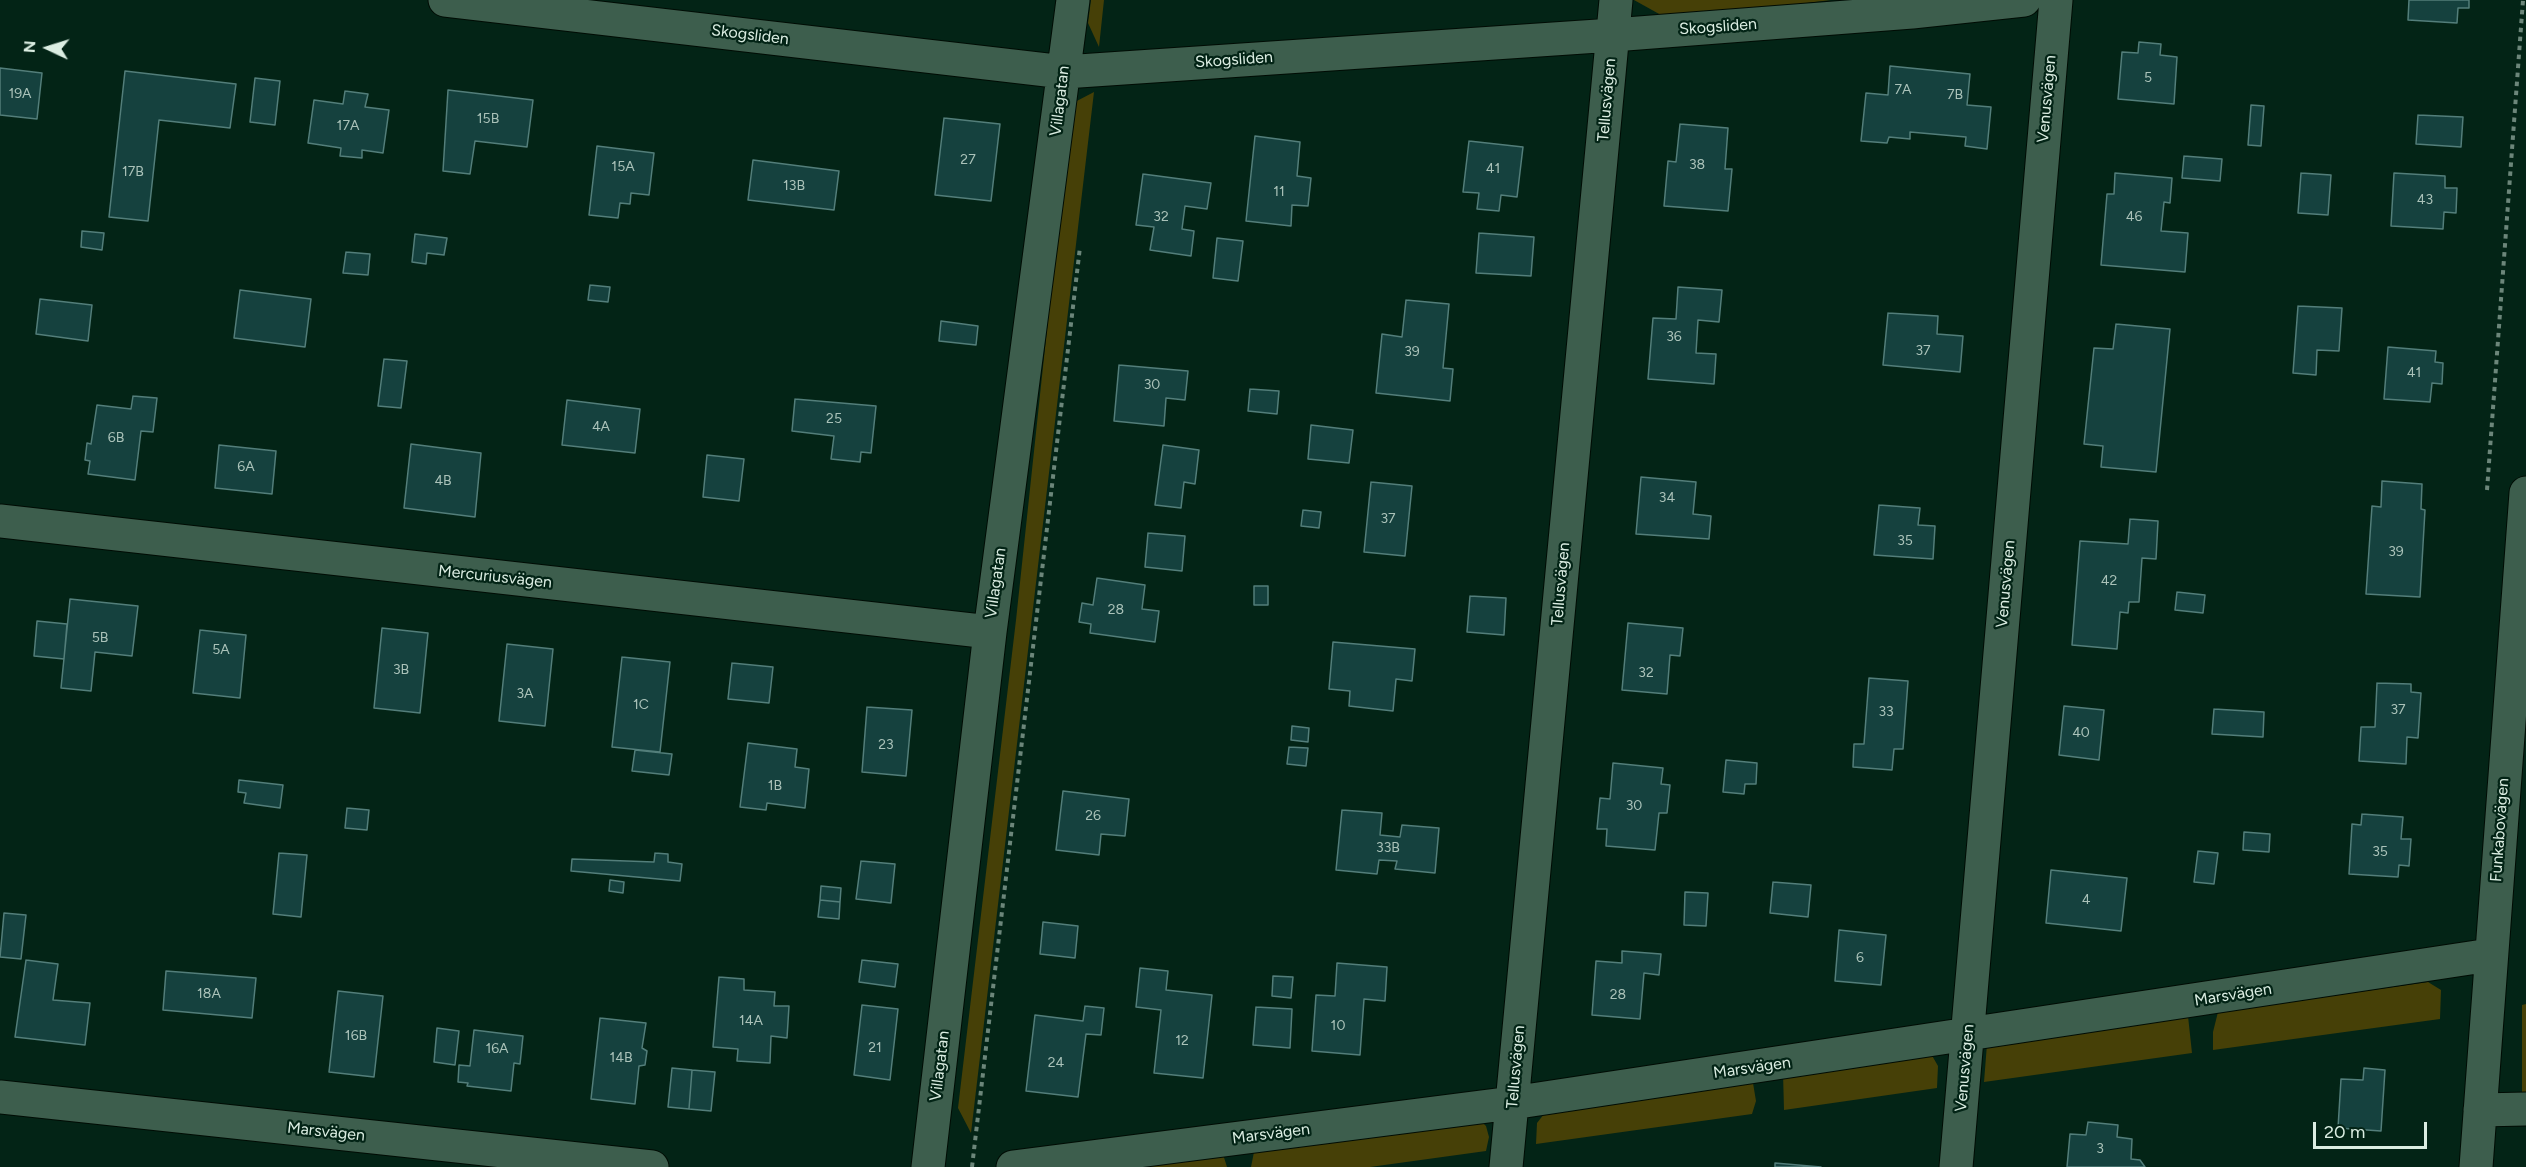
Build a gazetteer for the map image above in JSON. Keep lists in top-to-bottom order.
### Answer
{
  "streets": {
    "street": [
      "Skogsliden",
      "Venusvägen",
      "Tellusvägen",
      "Villagatan",
      "Mercuriusvägen",
      "Funkabovägen",
      "Marsvägen"
    ]
  },
  "crossings": [
    ["Skogsliden", "Tellusvägen"],
    ["Skogsliden", "Villagatan"],
    ["Venusvägen", "Marsvägen"],
    ["Tellusvägen", "Marsvägen"],
    ["Villagatan", "Mercuriusvägen"],
    ["Funkabovägen", "Marsvägen"]
  ],
  "house_numbers": [
    "5",
    "7A",
    "19A",
    "7B",
    "15B",
    "17A",
    "27",
    "38",
    "15A",
    "41",
    "17B",
    "13B",
    "11",
    "43",
    "32",
    "46",
    "36",
    "37",
    "39",
    "41",
    "30",
    "25",
    "4A",
    "6B",
    "6A",
    "4B",
    "34",
    "37",
    "35",
    "39",
    "42",
    "28",
    "5B",
    "5A",
    "3B",
    "32",
    "3A",
    "1C",
    "37",
    "33",
    "40",
    "23",
    "1B",
    "30",
    "26",
    "33B",
    "35",
    "4",
    "6",
    "18A",
    "28",
    "14A",
    "10",
    "16B",
    "12",
    "21",
    "16A",
    "14B",
    "24",
    "3"
  ],
  "scale_bar": "20 m",
  "north": "left"
}
